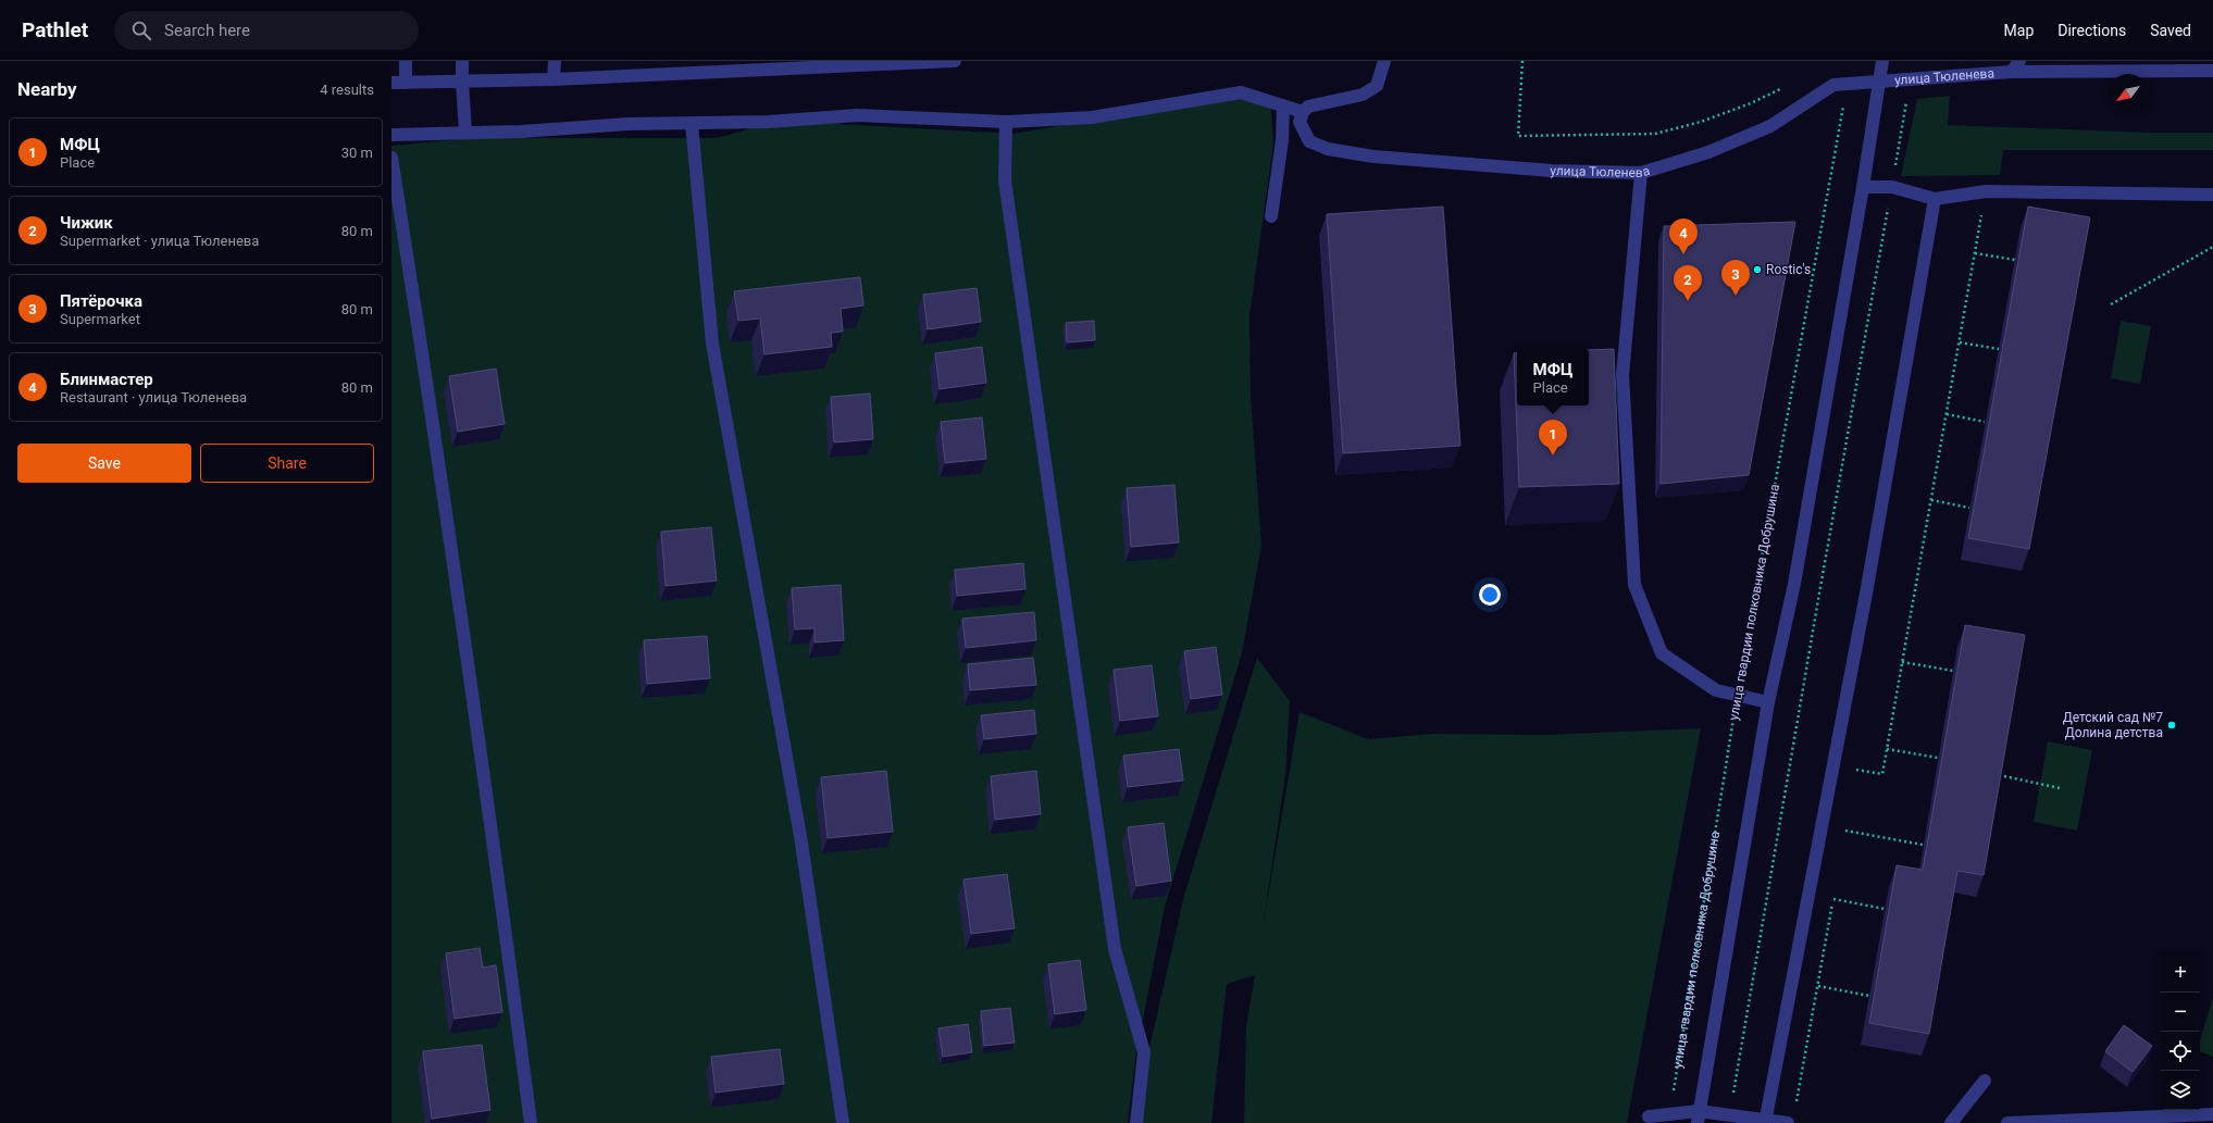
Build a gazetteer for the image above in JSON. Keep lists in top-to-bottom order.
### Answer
{
  "streets": {
    "street": ["улица Тюленева"],
    "path": ["улица гвардии полковника Добрушина"]
  },
  "crossings": [
    ["улица Тюленева", "улица гвардии полковника Добрушина"]
  ],
  "places": ["Rostic's", "Детский сад №7 Долина детства"],
  "north": "bottom left",
  "page": {
    "header": "Pathlet",
    "search": "Search here",
    "nav": ["Map", "Directions", "Saved"],
    "heading": ["Nearby", "4 results"],
    "list": [
      {
        "mark": "1",
        "name": "МФЦ",
        "note": "Place",
        "value": "30 m"
      },
      {
        "mark": "2",
        "name": "Чижик",
        "note": "Supermarket · улица Тюленева",
        "value": "80 m"
      },
      {
        "mark": "3",
        "name": "Пятёрочка",
        "note": "Supermarket",
        "value": "80 m"
      },
      {
        "mark": "4",
        "name": "Блинмастер",
        "note": "Restaurant · улица Тюленева",
        "value": "80 m"
      }
    ],
    "pins": [
      "4",
      "3",
      "2",
      "1"
    ],
    "popup": ["МФЦ", "Place"],
    "buttons": ["Save", "Share"],
    "map_buttons": ["+", "−"]
  }
}
